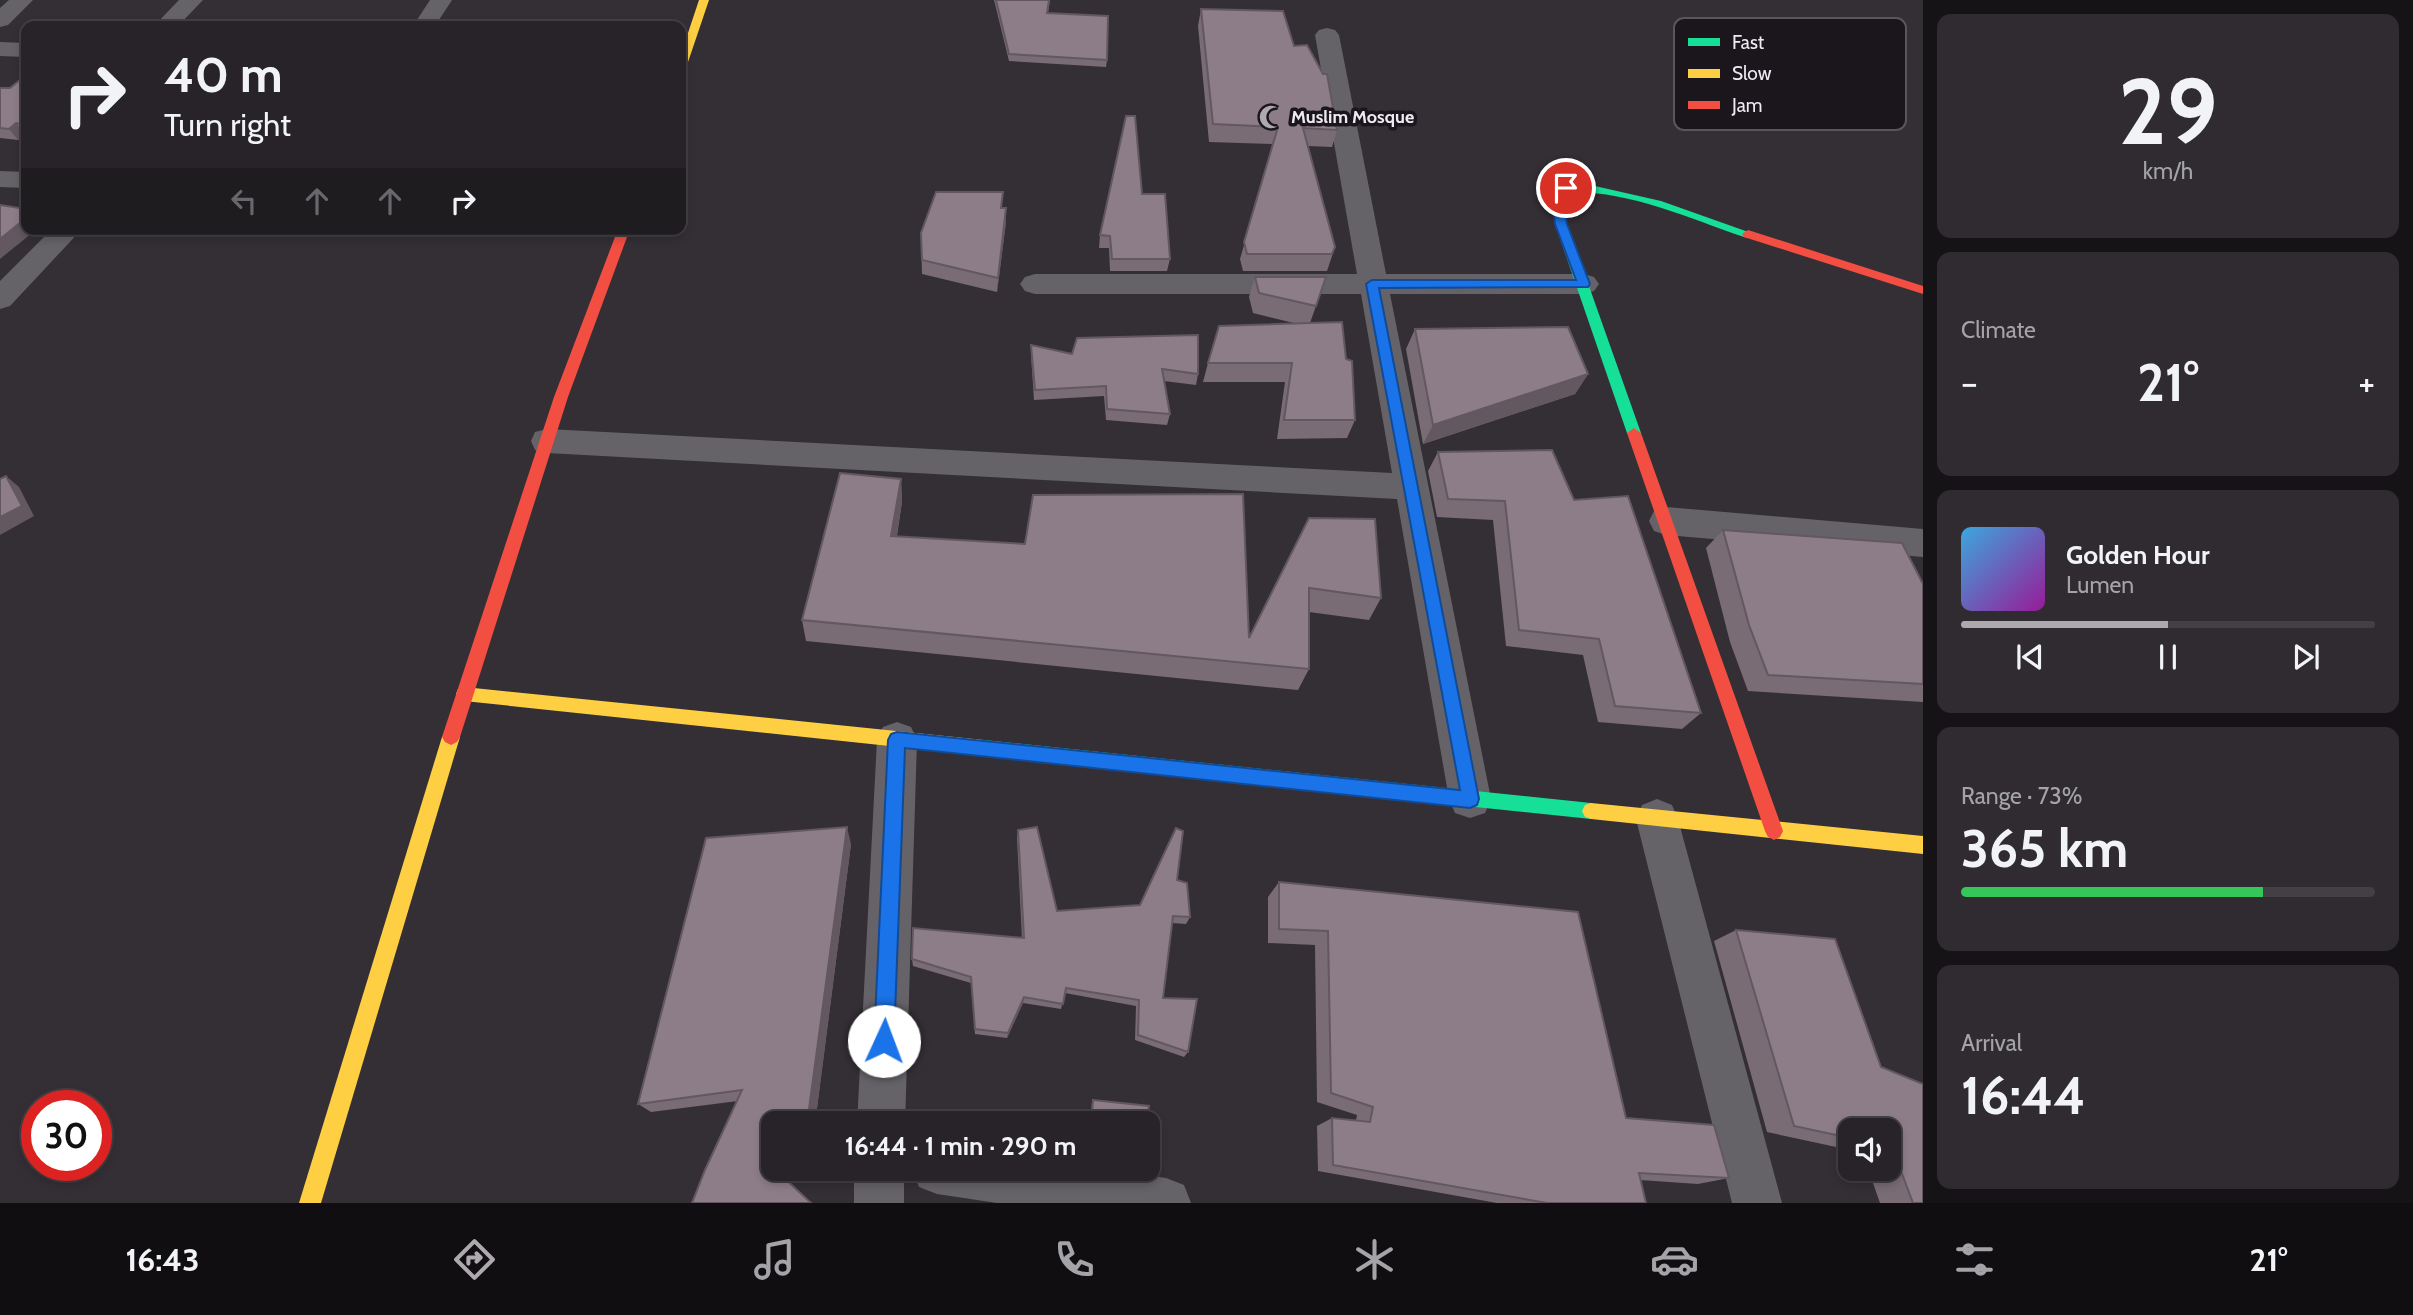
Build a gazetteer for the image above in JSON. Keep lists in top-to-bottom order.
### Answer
{
  "places": {
    "mosque": ["Muslim Mosque"]
  },
  "legend": ["Fast", "Slow", "Jam"],
  "page": {
    "tile": [
      ["29", "km/h"],
      "Climate",
      ["Range · 73%", "365 km"],
      ["Arrival", "16:44"]
    ],
    "turn": ["40 m", "Turn right"],
    "heat": ["−", "21°", "+"],
    "song": ["Golden Hour", "Lumen"],
    "limit": "30",
    "trip": "16:44 · 1 min · 290 m",
    "tabs": ["16:43", "21°"]
  }
}
